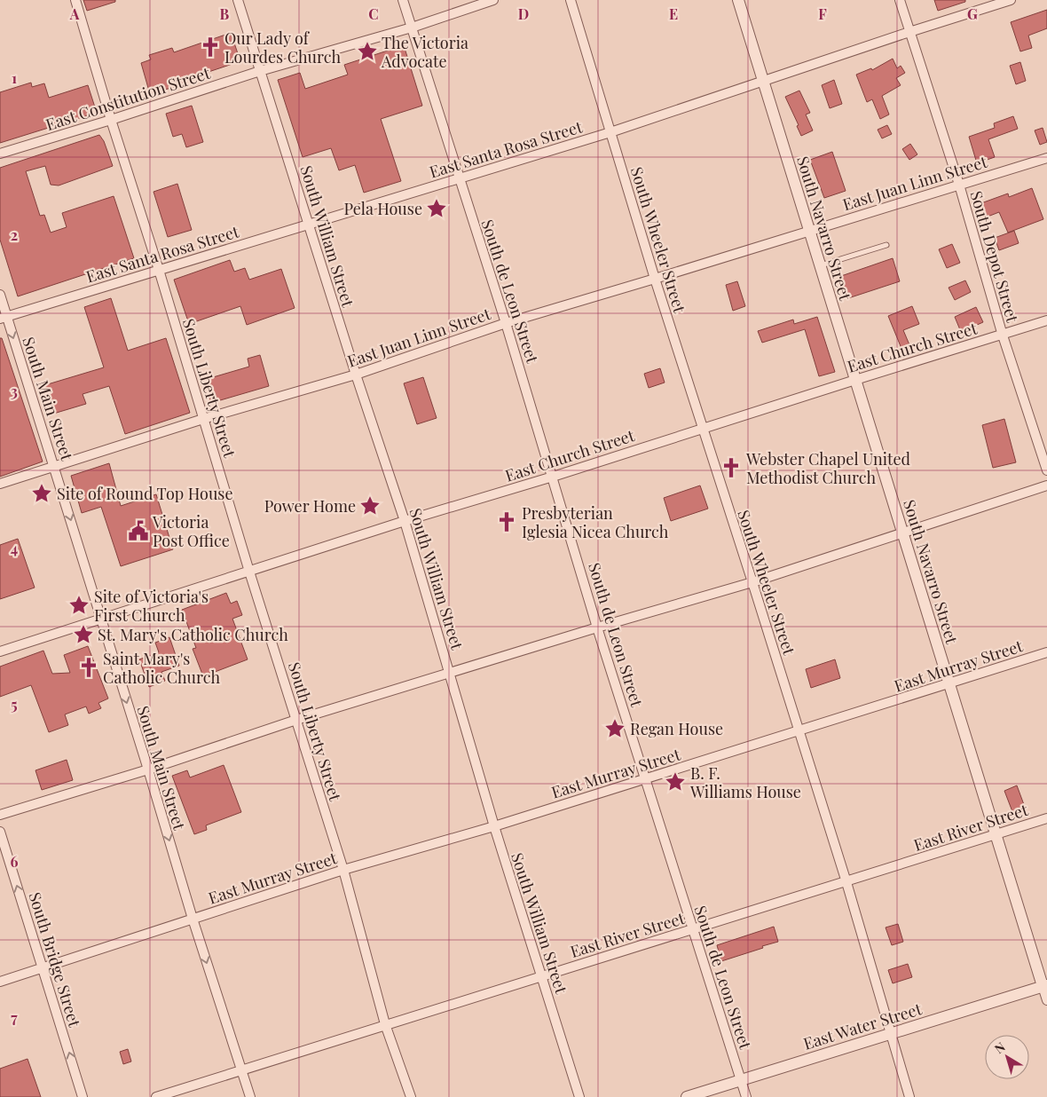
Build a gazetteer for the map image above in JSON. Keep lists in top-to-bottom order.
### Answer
{
  "streets": {
    "street": [
      "East Constitution Street",
      "East Santa Rosa Street",
      "East Juan Linn Street",
      "South Navarro Street",
      "South William Street",
      "South Wheeler Street",
      "South Depot Street",
      "South de Leon Street",
      "East Church Street",
      "South Liberty Street",
      "South Main Street",
      "East Murray Street",
      "East River Street",
      "South Bridge Street",
      "East Water Street"
    ]
  },
  "crossings": [
    ["East Constitution Street", "South William Street"],
    ["East Constitution Street", "South de Leon Street"],
    ["East Constitution Street", "South Liberty Street"],
    ["East Santa Rosa Street", "South Navarro Street"],
    ["East Santa Rosa Street", "South William Street"],
    ["East Santa Rosa Street", "South Wheeler Street"],
    ["East Santa Rosa Street", "South Depot Street"],
    ["East Santa Rosa Street", "South de Leon Street"],
    ["East Santa Rosa Street", "South Liberty Street"],
    ["East Santa Rosa Street", "South Main Street"],
    ["East Juan Linn Street", "South Navarro Street"],
    ["East Juan Linn Street", "South William Street"],
    ["East Juan Linn Street", "South Wheeler Street"],
    ["East Juan Linn Street", "South Depot Street"],
    ["East Juan Linn Street", "South de Leon Street"],
    ["East Juan Linn Street", "South Liberty Street"],
    ["East Juan Linn Street", "South Main Street"],
    ["South Navarro Street", "East Church Street"],
    ["South Navarro Street", "East Murray Street"],
    ["South Navarro Street", "East River Street"],
    ["South Navarro Street", "East Water Street"],
    ["South William Street", "East Church Street"],
    ["South William Street", "East Murray Street"],
    ["South William Street", "East River Street"],
    ["South Wheeler Street", "East Church Street"],
    ["South Wheeler Street", "East Murray Street"],
    ["South Wheeler Street", "East River Street"],
    ["South Wheeler Street", "East Water Street"],
    ["South Depot Street", "East Church Street"],
    ["South de Leon Street", "East Church Street"],
    ["South de Leon Street", "East Murray Street"],
    ["South de Leon Street", "East River Street"],
    ["South de Leon Street", "East Water Street"],
    ["East Church Street", "South Liberty Street"],
    ["East Church Street", "South Main Street"],
    ["South Liberty Street", "East Murray Street"],
    ["South Liberty Street", "East River Street"],
    ["South Main Street", "East Murray Street"],
    ["South Main Street", "East River Street"],
    ["East Murray Street", "South Bridge Street"]
  ],
  "one_way": ["South Main Street", "South Bridge Street"],
  "places": {
    "church": [
      "Our Lady of Lourdes Church",
      "Webster Chapel United Methodist Church",
      "Presbyterian Iglesia Nicea Church",
      "Saint Mary's Catholic Church"
    ],
    "place": [
      "The Victoria Advocate",
      "Pela House",
      "Site of Round Top House",
      "Power Home",
      "Site of Victoria's First Church",
      "St. Mary's Catholic Church",
      "Regan House",
      "B. F. Williams House"
    ],
    "public building": ["Victoria Post Office"]
  },
  "north": "top left",
  "grid": {
    "columns": [
      "A",
      "B",
      "C",
      "D",
      "E",
      "F",
      "G"
    ],
    "rows": [
      "1",
      "2",
      "3",
      "4",
      "5",
      "6",
      "7"
    ]
  }
}
